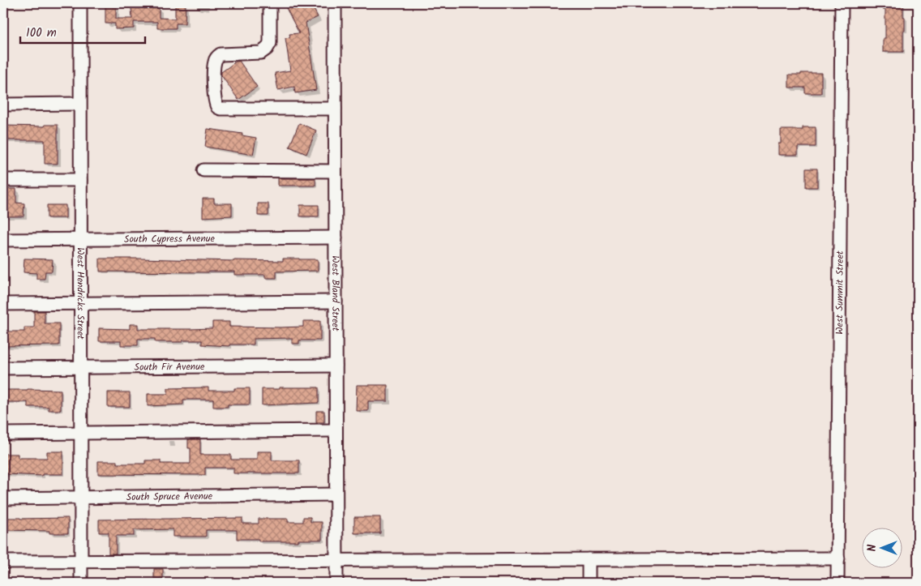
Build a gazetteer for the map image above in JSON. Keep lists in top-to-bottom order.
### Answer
{
  "streets": {
    "street": [
      "South Cypress Avenue",
      "West Hendricks Street",
      "West Bland Street",
      "West Summit Street",
      "South Fir Avenue",
      "South Spruce Avenue"
    ]
  },
  "crossings": [
    ["South Cypress Avenue", "West Hendricks Street"],
    ["South Cypress Avenue", "West Bland Street"],
    ["West Hendricks Street", "South Fir Avenue"],
    ["West Hendricks Street", "South Spruce Avenue"],
    ["West Bland Street", "South Fir Avenue"],
    ["West Bland Street", "South Spruce Avenue"]
  ],
  "scale_bar": "100 m",
  "north": "left"
}
